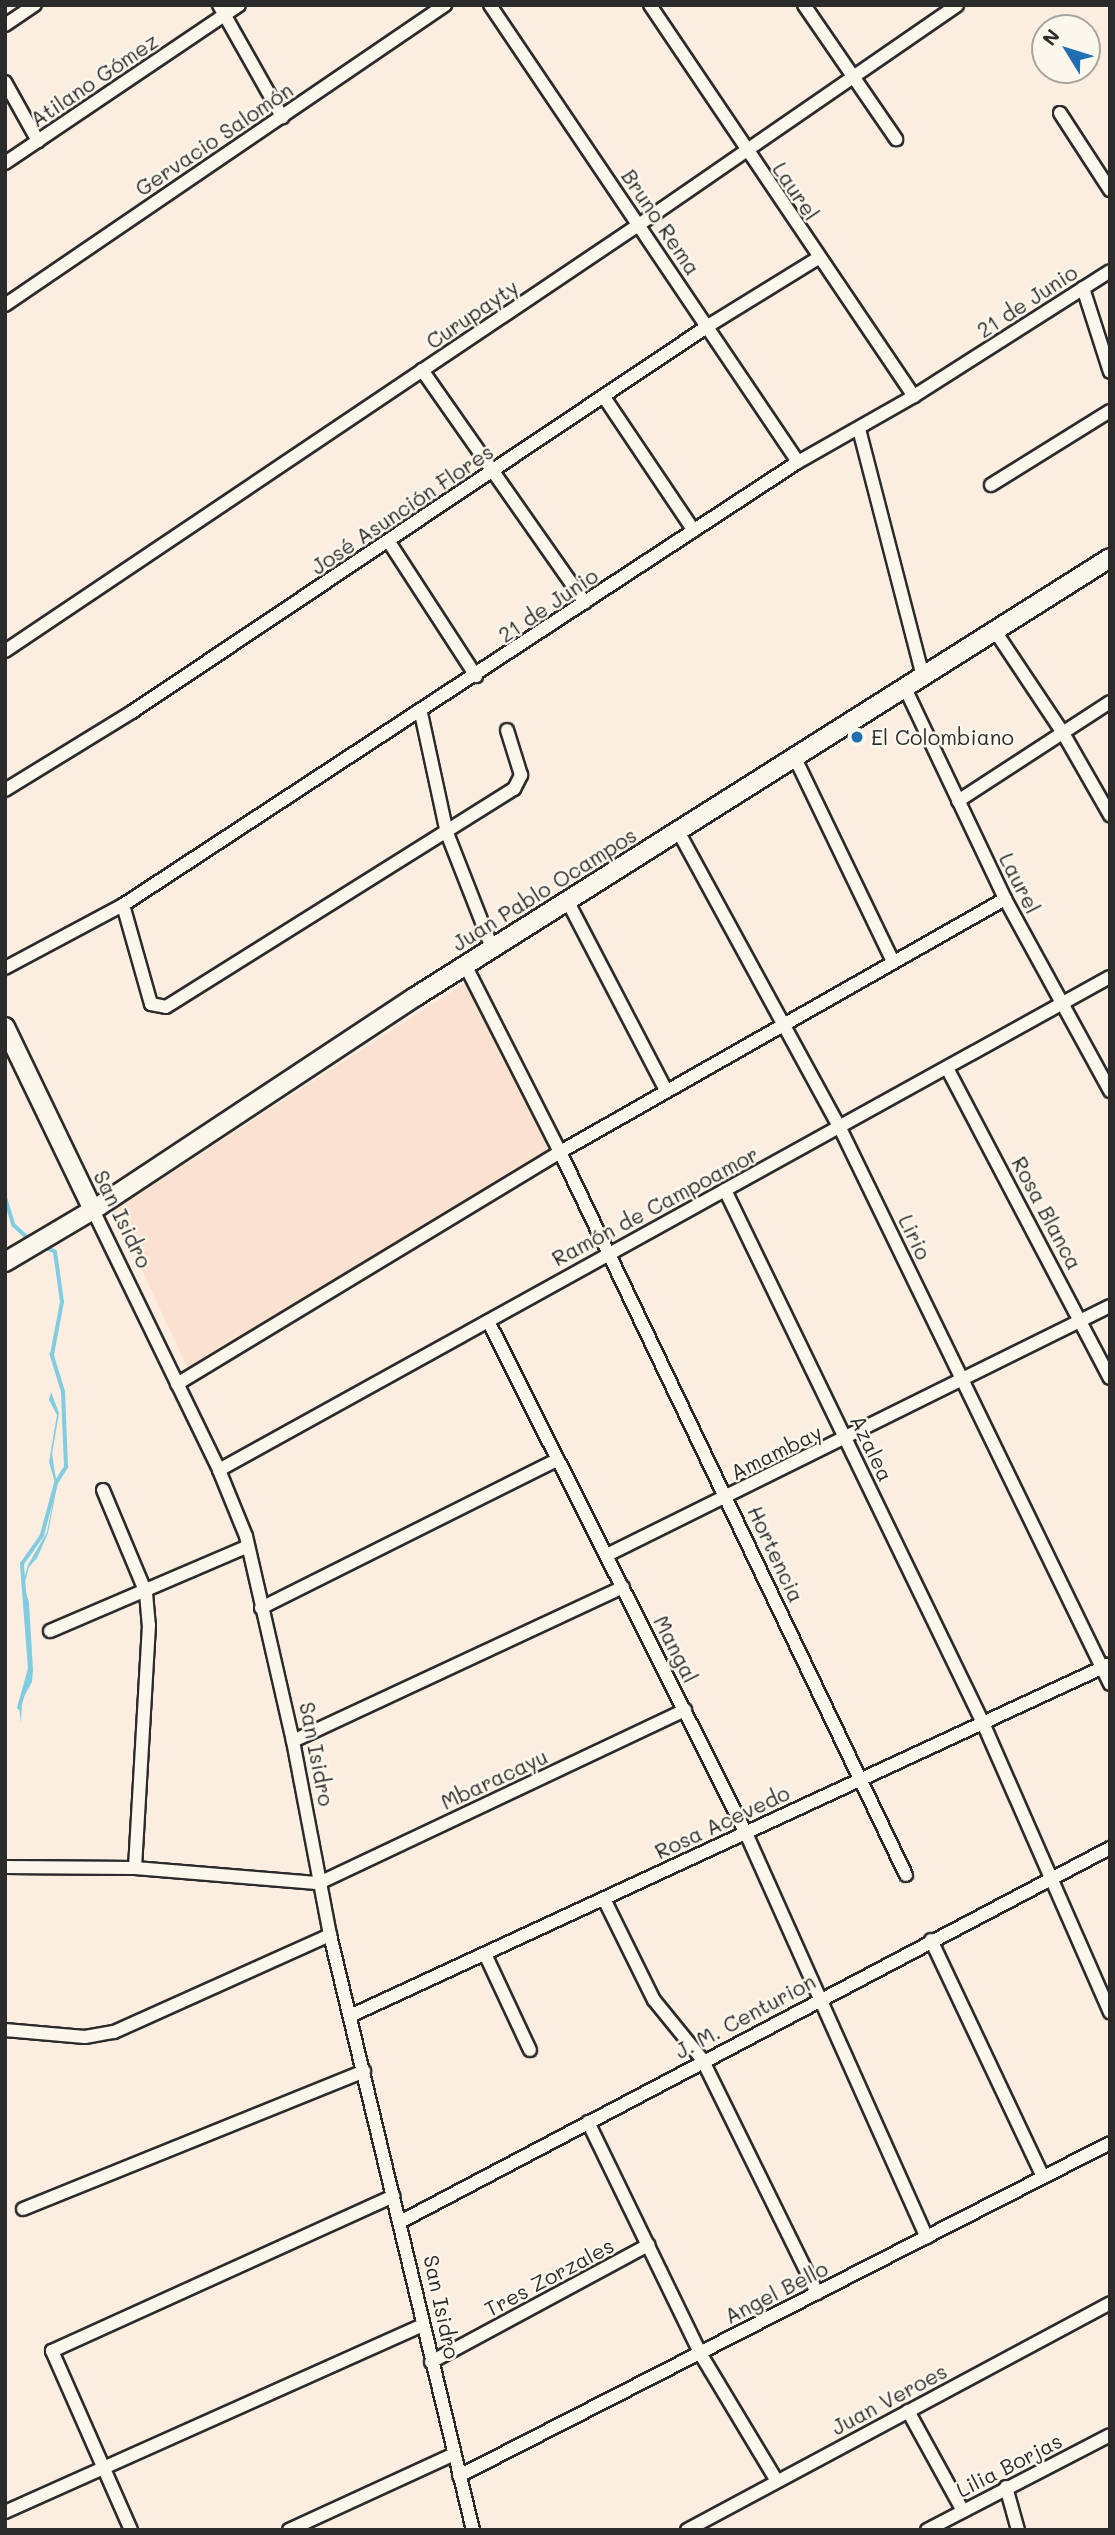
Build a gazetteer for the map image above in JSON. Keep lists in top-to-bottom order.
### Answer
{
  "streets": {
    "street": [
      "Atilano Gómez",
      "Gervacio Salomón",
      "Laurel",
      "Bruno Rema",
      "21 de Junio",
      "Curupayty",
      "José Asunción Flores",
      "Juan Pablo Ocampos",
      "Ramón de Campoamor",
      "Rosa Blanca",
      "San Isidro",
      "Lirio",
      "Azalea",
      "Amambay",
      "Hortencia",
      "Mangal",
      "Mbaracayu",
      "Rosa Acevedo",
      "J. M. Centurion",
      "Tres Zorzales",
      "Angel Bello",
      "Juan Veroes",
      "Lilia Borjas"
    ]
  },
  "crossings": [
    ["Laurel", "21 de Junio"],
    ["Laurel", "Curupayty"],
    ["Laurel", "José Asunción Flores"],
    ["Laurel", "Juan Pablo Ocampos"],
    ["Laurel", "Ramón de Campoamor"],
    ["Bruno Rema", "21 de Junio"],
    ["Bruno Rema", "Curupayty"],
    ["Bruno Rema", "José Asunción Flores"],
    ["Juan Pablo Ocampos", "San Isidro"],
    ["Juan Pablo Ocampos", "Lirio"],
    ["Juan Pablo Ocampos", "Hortencia"],
    ["Ramón de Campoamor", "Rosa Blanca"],
    ["Ramón de Campoamor", "San Isidro"],
    ["Ramón de Campoamor", "Lirio"],
    ["Ramón de Campoamor", "Azalea"],
    ["Ramón de Campoamor", "Hortencia"],
    ["Ramón de Campoamor", "Mangal"],
    ["Rosa Blanca", "Amambay"],
    ["San Isidro", "Mbaracayu"],
    ["San Isidro", "Rosa Acevedo"],
    ["San Isidro", "J. M. Centurion"],
    ["San Isidro", "Tres Zorzales"],
    ["San Isidro", "Angel Bello"],
    ["Lirio", "Amambay"],
    ["Lirio", "Rosa Acevedo"],
    ["Azalea", "Amambay"],
    ["Azalea", "Rosa Acevedo"],
    ["Azalea", "J. M. Centurion"],
    ["Amambay", "Hortencia"],
    ["Amambay", "Mangal"],
    ["Hortencia", "Rosa Acevedo"],
    ["Mangal", "Mbaracayu"],
    ["Mangal", "Rosa Acevedo"],
    ["Mangal", "J. M. Centurion"],
    ["Mangal", "Angel Bello"]
  ],
  "places": ["El Colombiano"],
  "north": "top left"
}
